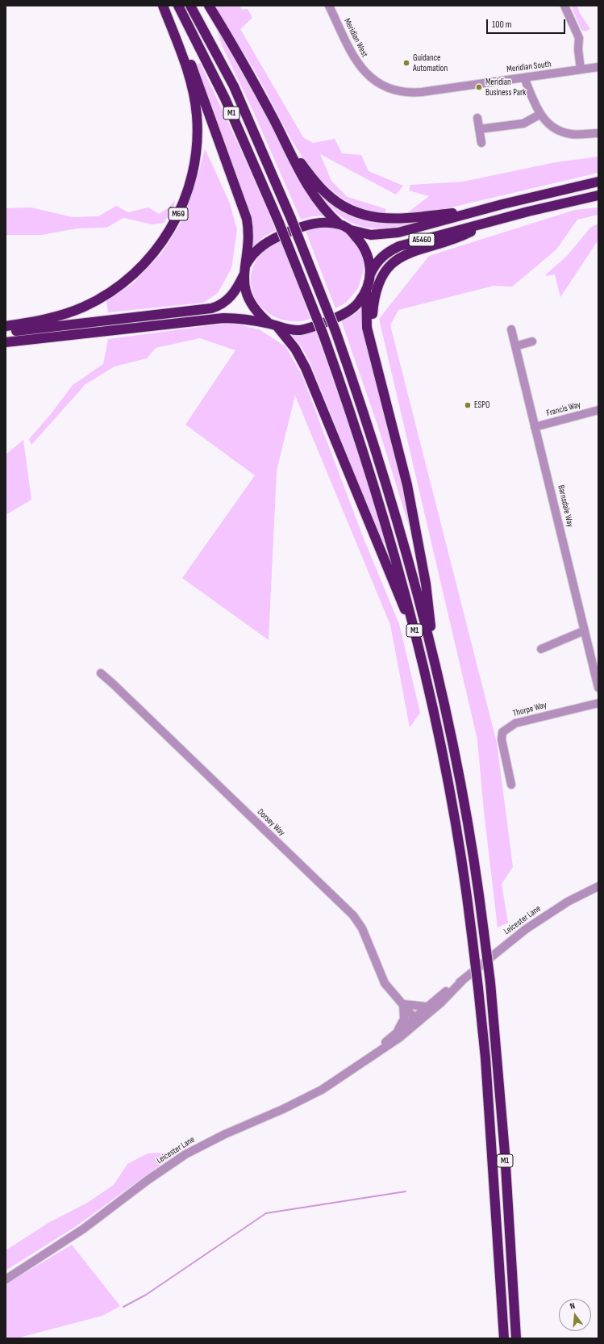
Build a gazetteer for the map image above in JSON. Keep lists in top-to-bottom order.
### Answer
{
  "streets": {
    "highway": ["M1", "M69", "A5460"],
    "street": [
      "Meridian West",
      "Meridian South",
      "Francis Way",
      "Barnsdale Way",
      "Thorpe Way",
      "Dorsey Way",
      "Leicester Lane"
    ]
  },
  "crossings": [
    ["Meridian West", "Meridian South"],
    ["Francis Way", "Barnsdale Way"],
    ["Dorsey Way", "Leicester Lane"]
  ],
  "places": ["Guidance Automation", "Meridian Business Park", "ESPO"],
  "scale_bar": "100 m",
  "north": "top"
}
